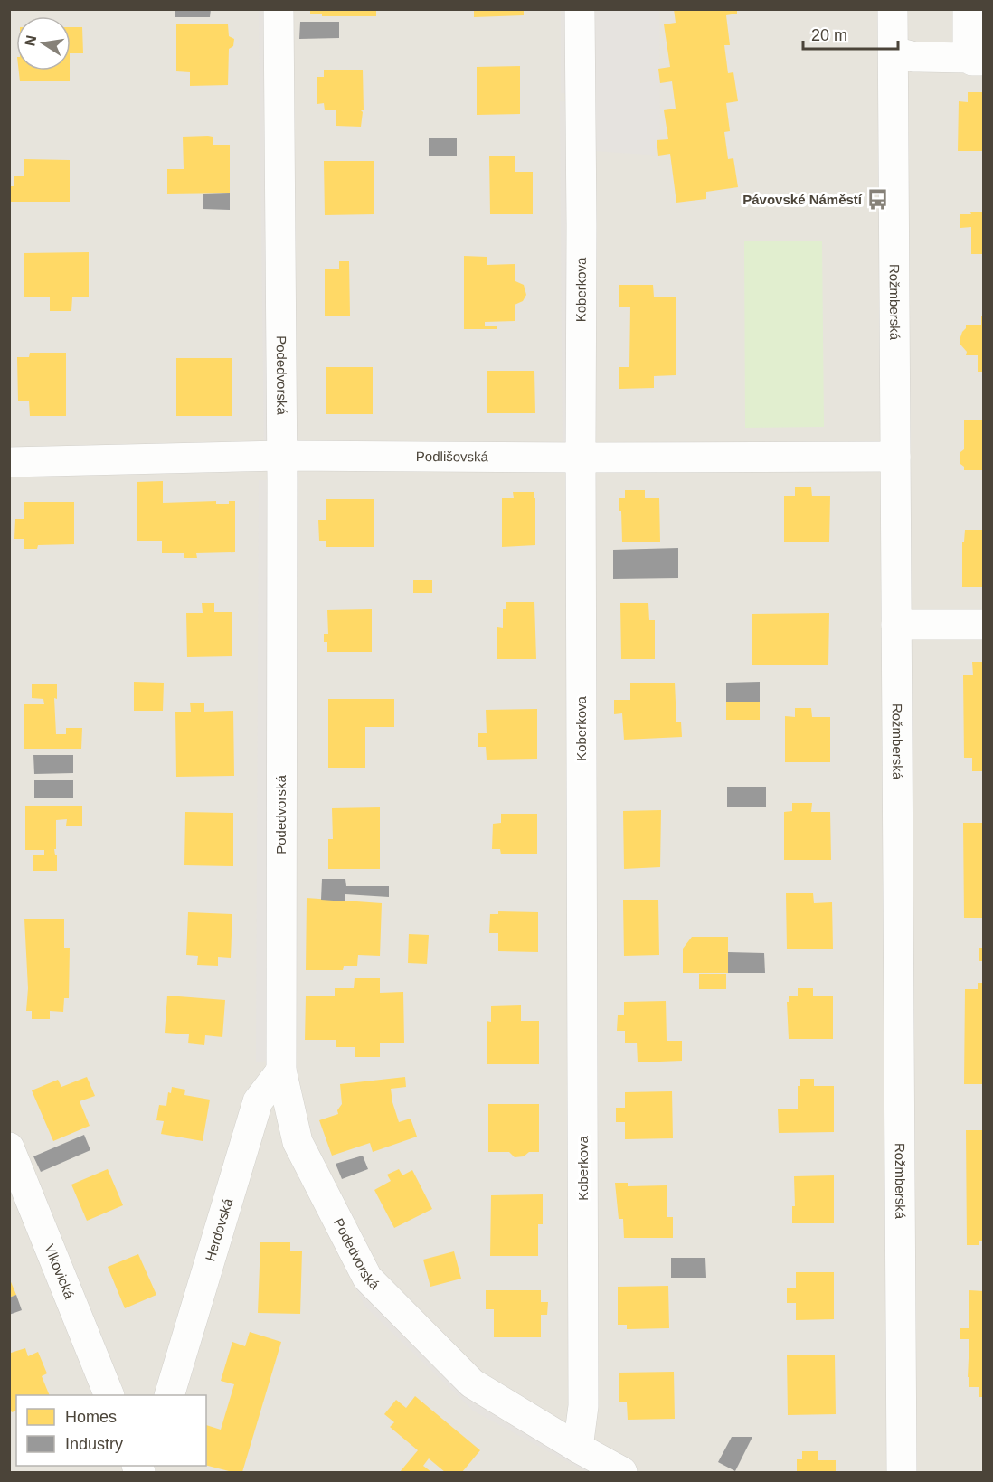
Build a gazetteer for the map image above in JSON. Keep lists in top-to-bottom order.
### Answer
{
  "streets": {
    "street": [
      "Koberkova",
      "Rožmberská",
      "Podedvorská",
      "Podlišovská",
      "Herdovská",
      "Vlkovická"
    ]
  },
  "crossings": [
    ["Koberkova", "Podedvorská"],
    ["Koberkova", "Podlišovská"],
    ["Rožmberská", "Podlišovská"],
    ["Podedvorská", "Podlišovská"],
    ["Podedvorská", "Herdovská"]
  ],
  "places": {
    "bus stop": ["Pávovské Náměstí"]
  },
  "legend": ["Homes", "Industry"],
  "scale_bar": "20 m",
  "north": "left"
}
